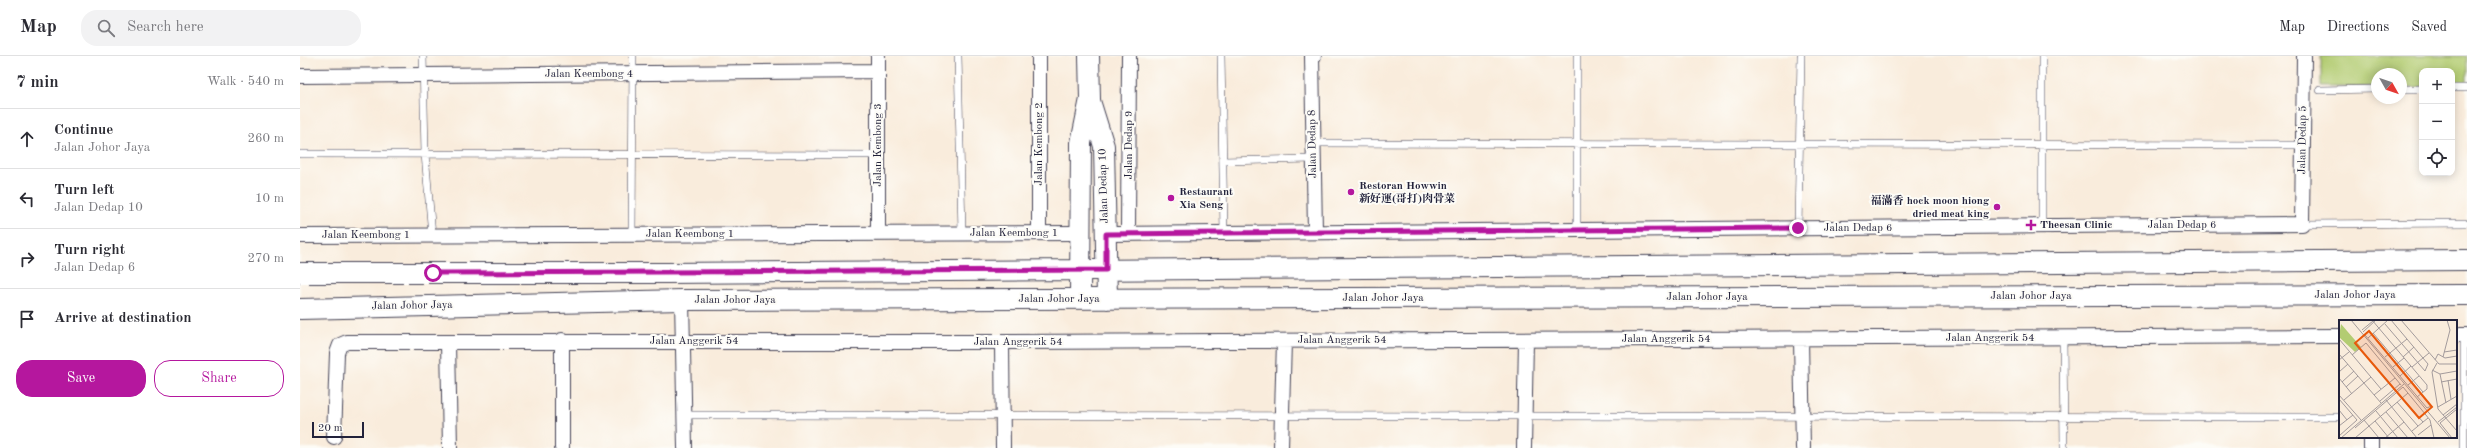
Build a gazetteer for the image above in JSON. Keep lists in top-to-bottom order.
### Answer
{
  "streets": {
    "main road": ["Jalan Dedap 10", "Jalan Johor Jaya"],
    "street": [
      "Jalan Keembong 4",
      "Jalan Dedap 5",
      "Jalan Kembong 2",
      "Jalan Dedap 8",
      "Jalan Kembong 3",
      "Jalan Dedap 9",
      "Jalan Dedap 6",
      "Jalan Keembong 1",
      "Jalan Anggerik 54"
    ]
  },
  "crossings": [
    ["Jalan Keembong 4", "Jalan Kembong 3"],
    ["Jalan Dedap 5", "Jalan Dedap 6"],
    ["Jalan Kembong 2", "Jalan Keembong 1"],
    ["Jalan Dedap 8", "Jalan Dedap 6"],
    ["Jalan Kembong 3", "Jalan Keembong 1"],
    ["Jalan Dedap 9", "Jalan Dedap 6"],
    ["Jalan Dedap 10", "Jalan Dedap 6"],
    ["Jalan Dedap 10", "Jalan Keembong 1"],
    ["Jalan Dedap 10", "Jalan Johor Jaya"]
  ],
  "places": {
    "other": ["Restoran Howwin 新好運(哥打)肉骨菜", "Restaurant Xia Seng", "福滿香 hock moon hiong dried meat king"],
    "health": ["Theesan Clinic"]
  },
  "scale_bar": "20 m",
  "north": "bottom right",
  "page": {
    "header": "Map",
    "search": "Search here",
    "nav": ["Map", "Directions", "Saved"],
    "heading": ["7 min", "Walk · 540 m"],
    "map_buttons": ["+", "−"],
    "list": [
      ["Continue", "Jalan Johor Jaya", "260 m"],
      ["Turn left", "Jalan Dedap 10", "10 m"],
      ["Turn right", "Jalan Dedap 6", "270 m"],
      "Arrive at destination"
    ],
    "buttons": ["Save", "Share"],
    "scale": "20 m"
  }
}
